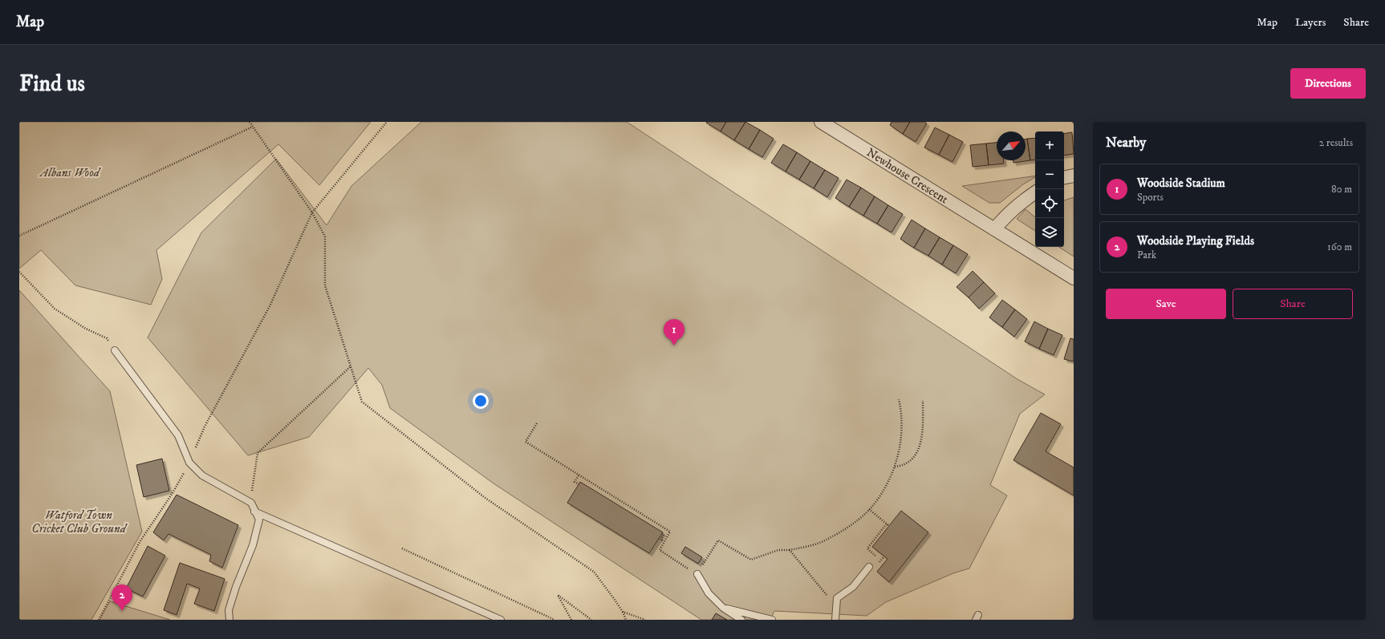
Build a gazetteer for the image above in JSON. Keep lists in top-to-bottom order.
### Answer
{
  "streets": {
    "street": ["Newhouse Crescent"]
  },
  "parks": ["Albans Wood", "Watford Town Cricket Club Ground"],
  "north": "top right",
  "page": {
    "header": "Map",
    "nav": ["Map", "Layers", "Share"],
    "buttons": [
      "Directions",
      ["Save", "Share"]
    ],
    "title": "Find us",
    "heading": ["Nearby", "2 results"],
    "map_buttons": ["+", "−"],
    "list": [
      {
        "mark": "1",
        "name": "Woodside Stadium",
        "note": "Sports",
        "value": "80 m"
      },
      {
        "mark": "2",
        "name": "Woodside Playing Fields",
        "note": "Park",
        "value": "160 m"
      }
    ],
    "pins": ["1", "2"]
  }
}
